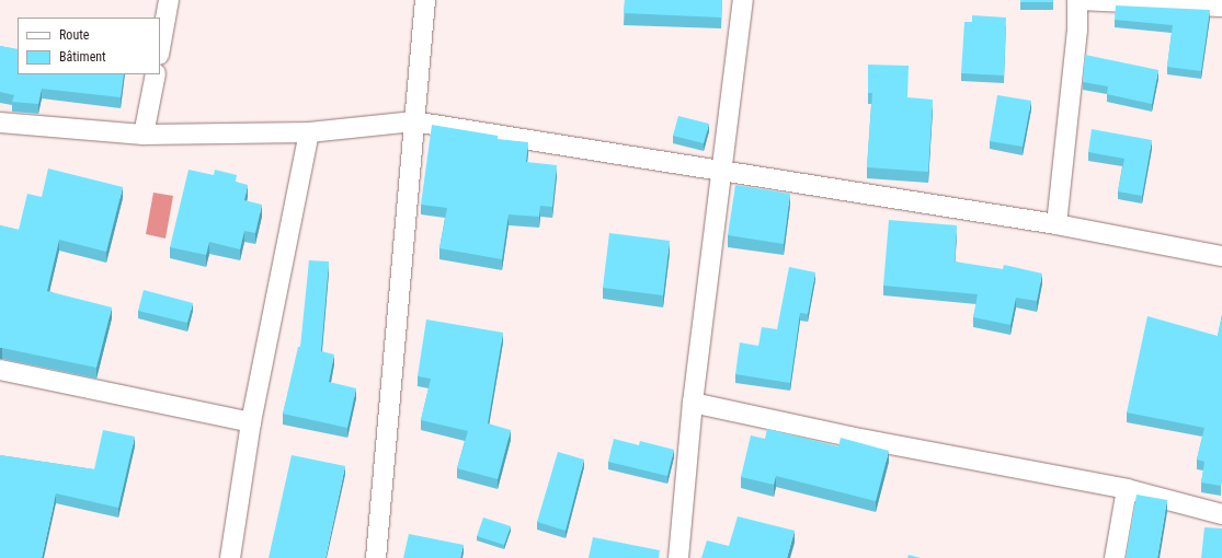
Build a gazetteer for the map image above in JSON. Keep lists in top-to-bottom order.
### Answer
{
  "legend": ["Route", "Bâtiment"]
}
